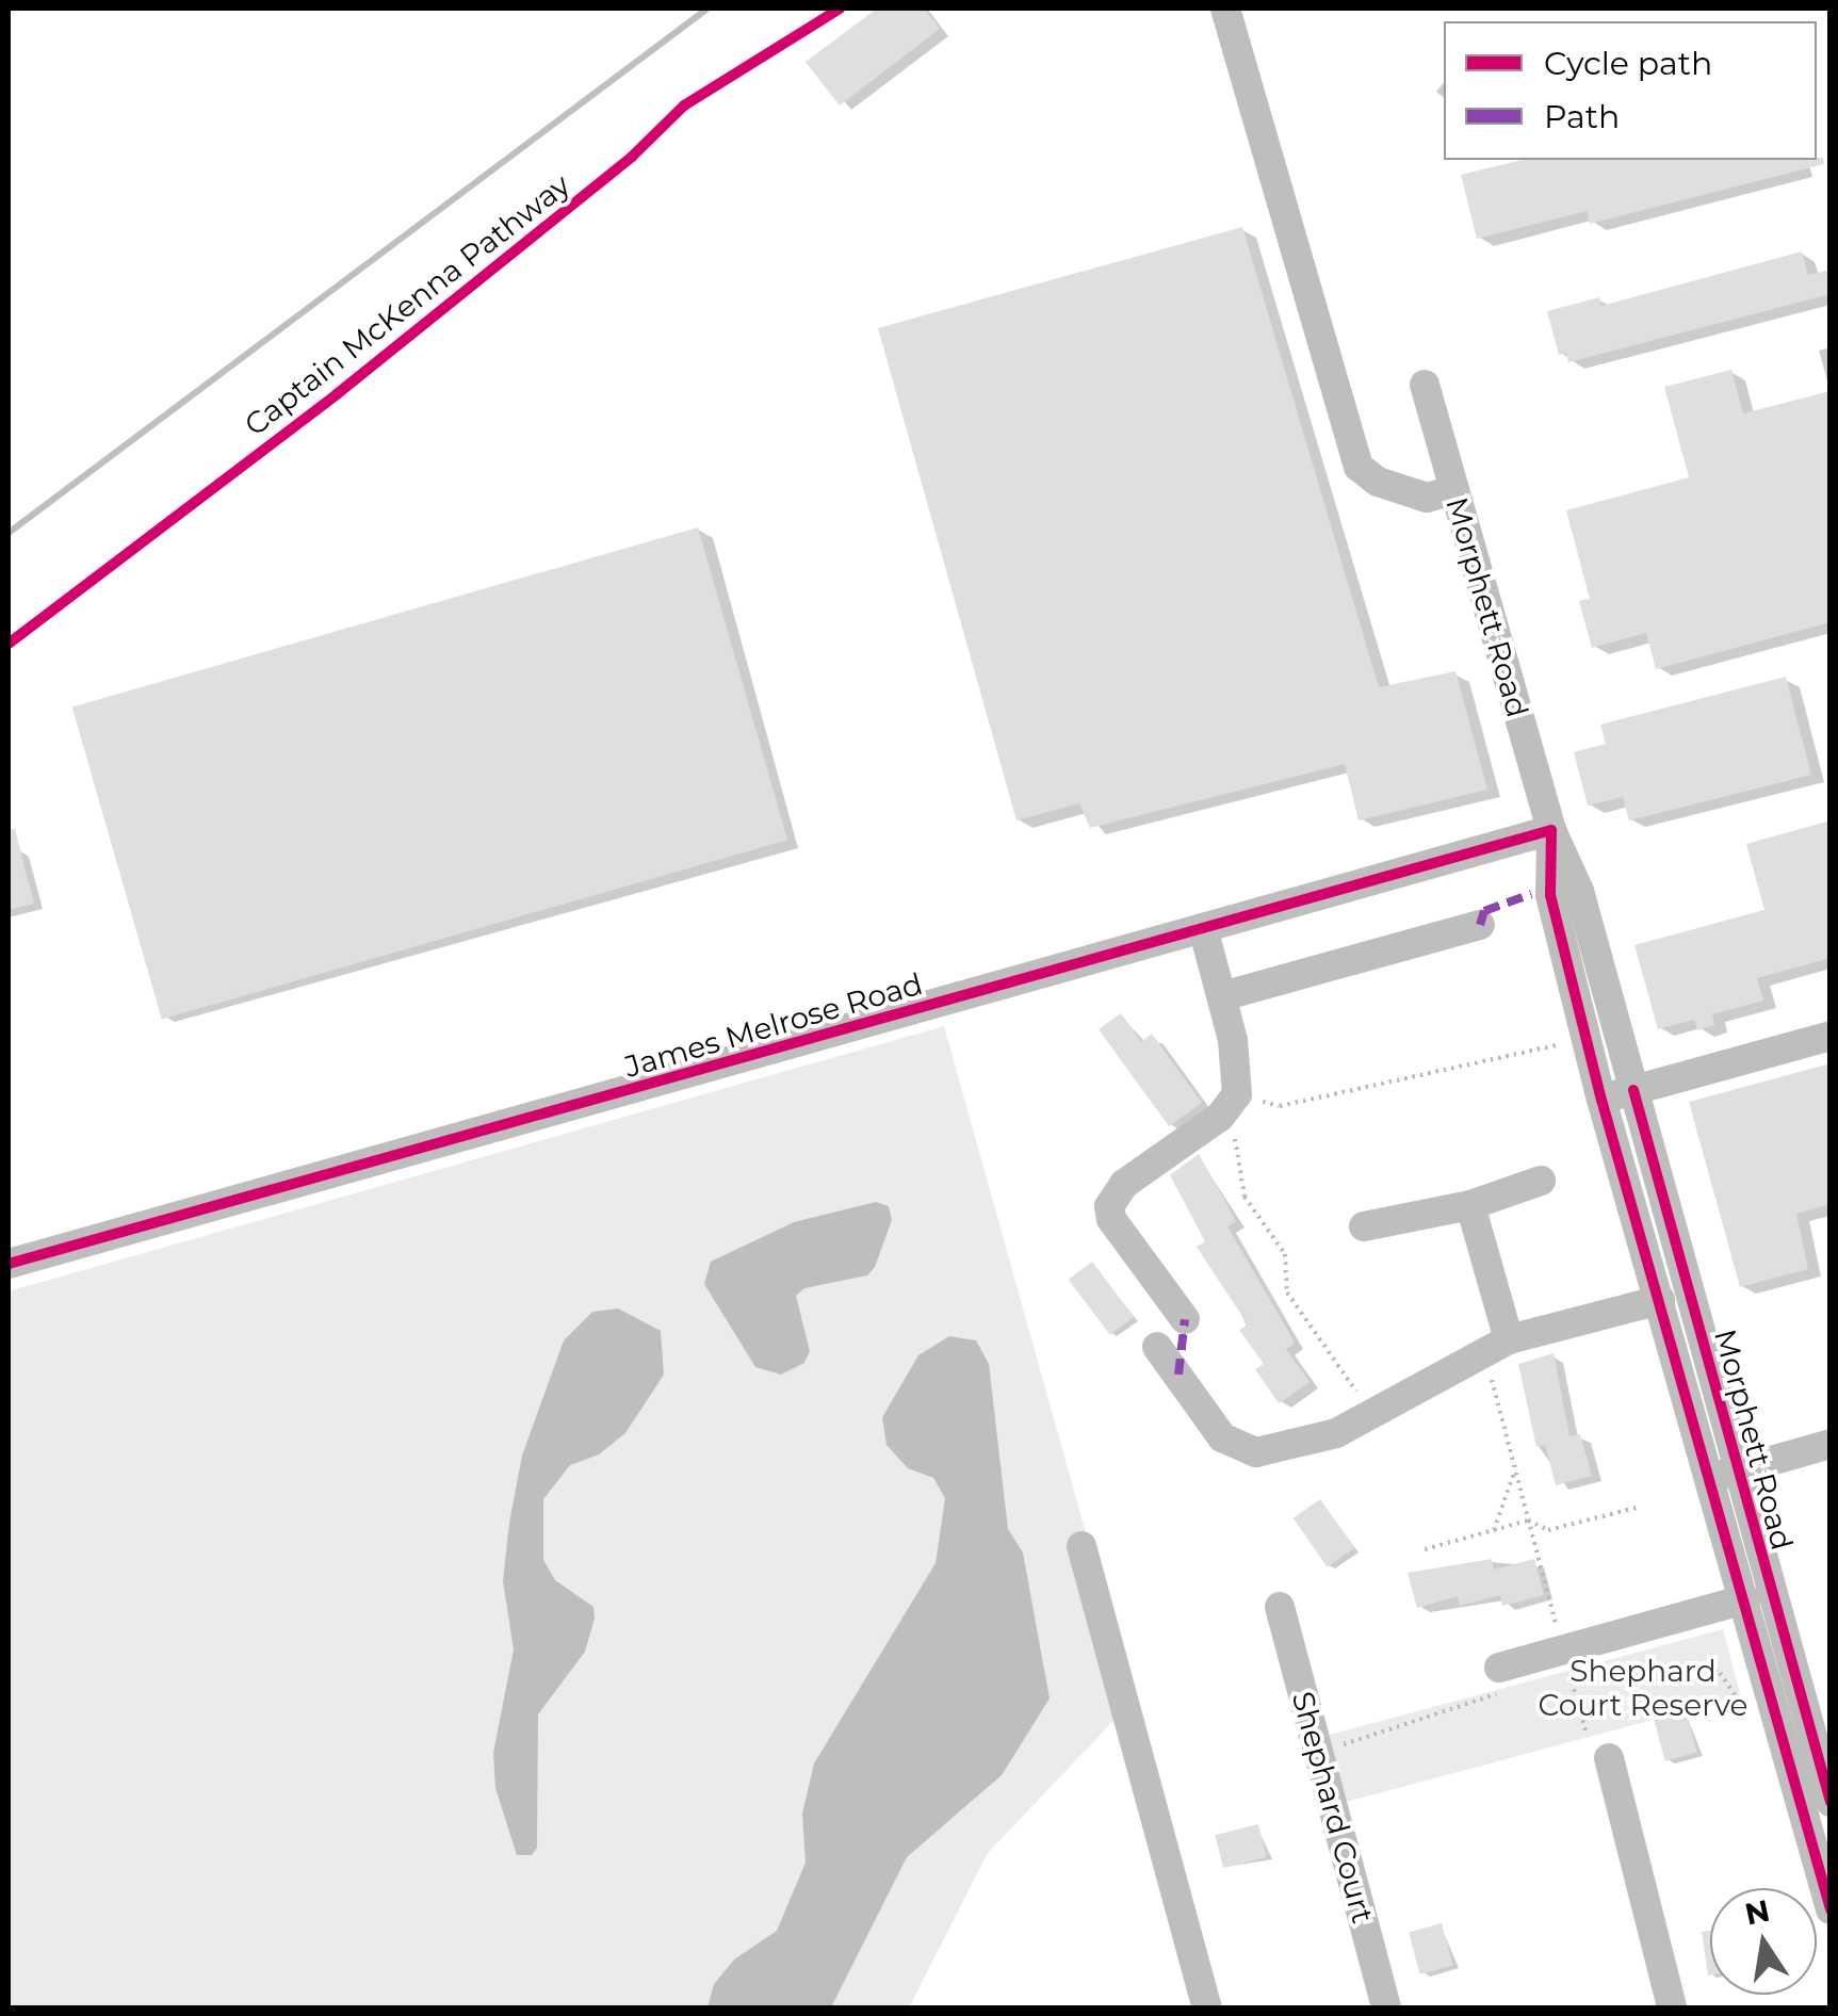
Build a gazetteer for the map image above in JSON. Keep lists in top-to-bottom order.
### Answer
{
  "streets": {
    "street": ["Morphett Road", "James Melrose Road", "Shephard Court"],
    "cycle path": ["Captain McKenna Pathway"]
  },
  "crossings": [
    ["Morphett Road", "James Melrose Road"]
  ],
  "parks": ["Shephard Court Reserve"],
  "legend": ["Cycle path", "Path"],
  "north": "top"
}
